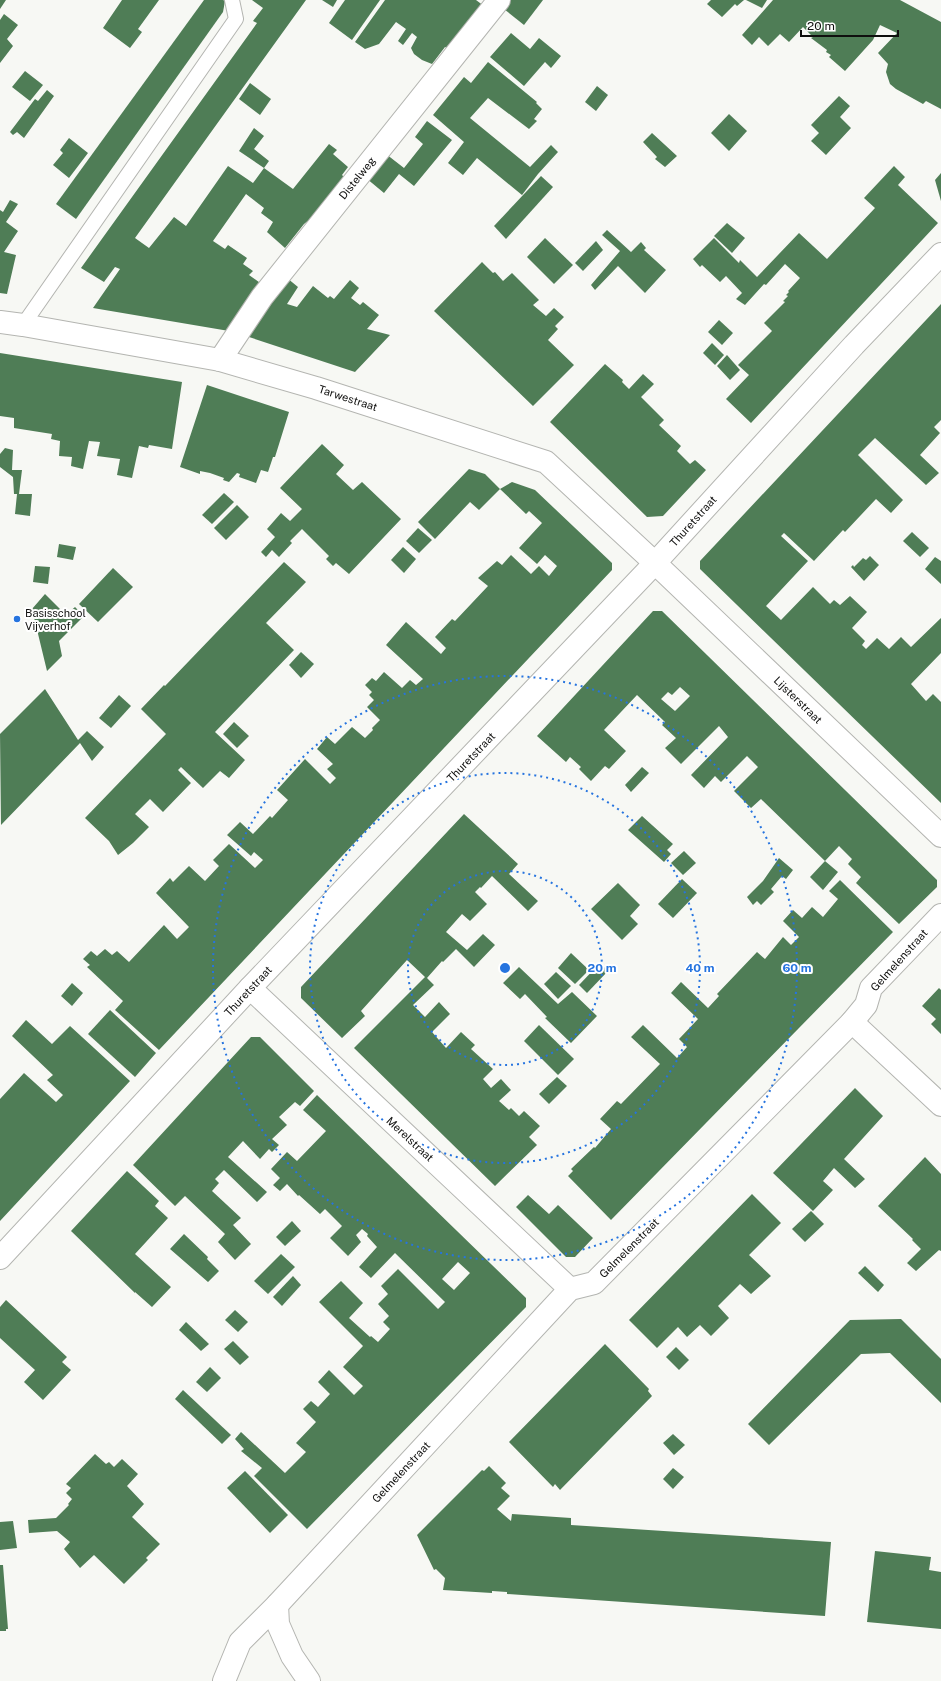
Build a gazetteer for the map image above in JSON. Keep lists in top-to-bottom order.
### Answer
{
  "streets": {
    "street": [
      "Distelweg",
      "Tarwestraat",
      "Thuretstraat",
      "Lijsterstraat",
      "Gelmelenstraat",
      "Merelstraat"
    ]
  },
  "crossings": [
    ["Distelweg", "Tarwestraat"],
    ["Tarwestraat", "Thuretstraat"],
    ["Tarwestraat", "Lijsterstraat"],
    ["Thuretstraat", "Lijsterstraat"],
    ["Thuretstraat", "Merelstraat"],
    ["Gelmelenstraat", "Merelstraat"]
  ],
  "places": ["Basisschool Vijverhof"],
  "scale_bar": "20 m",
  "rings": ["20 m", "40 m", "60 m"]
}
